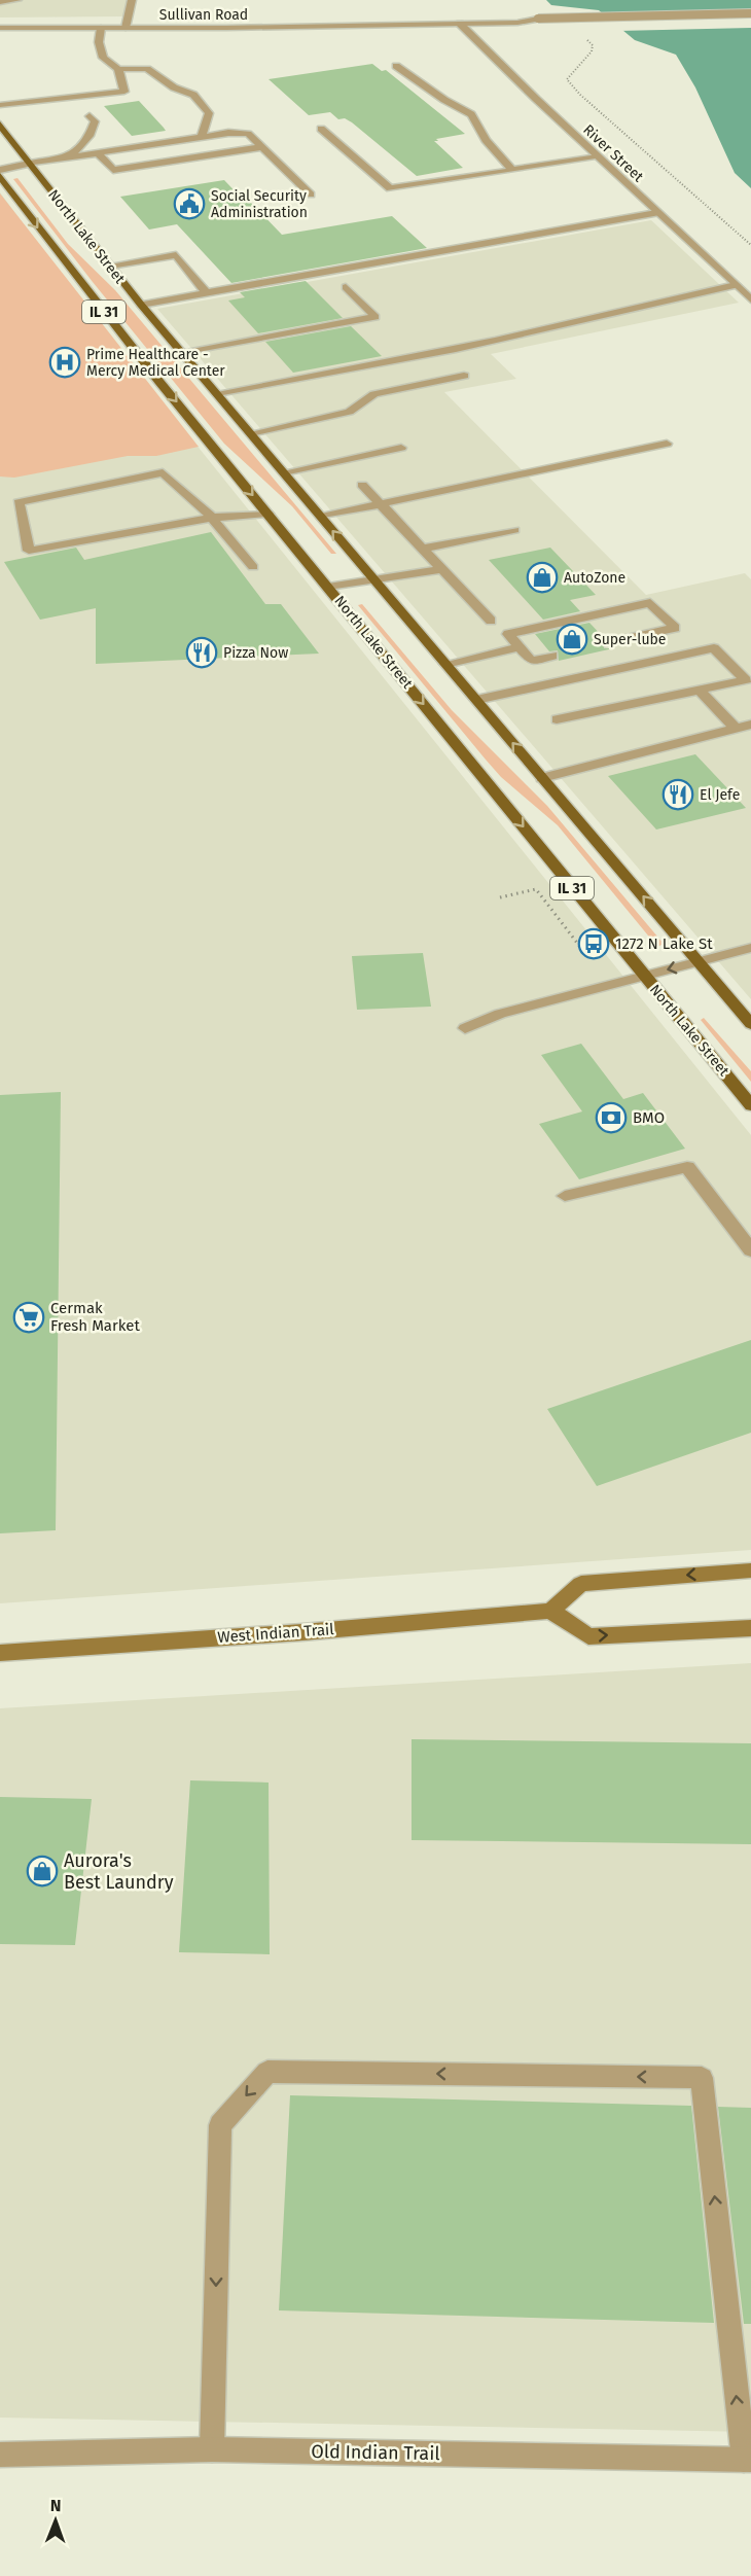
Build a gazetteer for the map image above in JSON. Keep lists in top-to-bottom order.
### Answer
{
  "streets": {
    "main road": ["North Lake Street", "IL 31", "West Indian Trail"],
    "street": ["Sullivan Road", "River Street", "Old Indian Trail"]
  },
  "crossings": [
    ["Sullivan Road", "River Street"]
  ],
  "places": {
    "public building": ["Social Security Administration"],
    "hospital": ["Prime Healthcare - Mercy Medical Center"],
    "shop": ["AutoZone", "Super-lube", "Aurora's Best Laundry"],
    "restaurant": ["Pizza Now", "El Jefe"],
    "bus stop": ["1272 N Lake St"],
    "bank": ["BMO"],
    "supermarket": ["Cermak Fresh Market"]
  },
  "north": "top"
}
